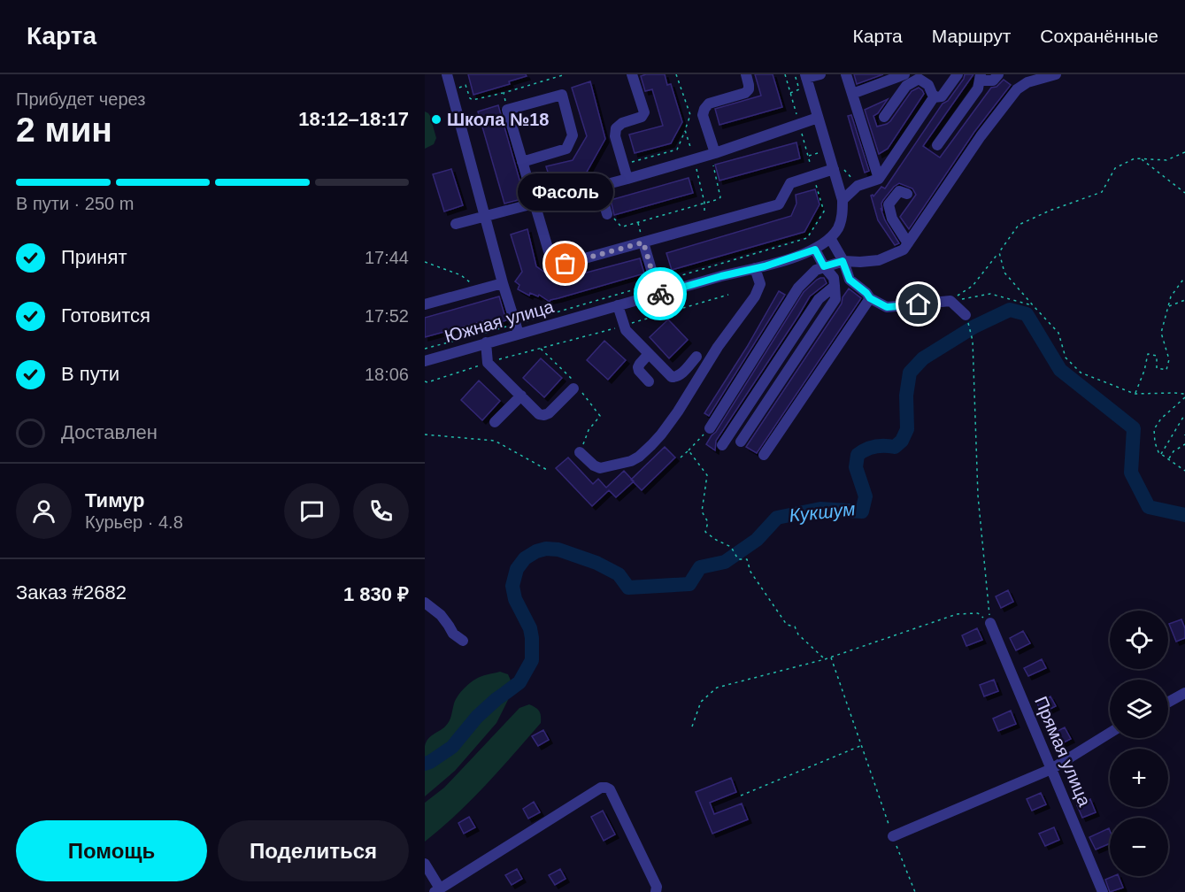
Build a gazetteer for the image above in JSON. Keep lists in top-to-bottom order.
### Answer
{
  "streets": {
    "street": ["Южная улица", "Прямая улица"]
  },
  "water": ["Кукшум"],
  "places": ["Школа №18", "Фасоль"],
  "page": {
    "header": "Карта",
    "nav": ["Карта", "Маршрут", "Сохранённые"],
    "heading": ["2 мин", "Прибудет через", "18:12–18:17"],
    "panel": [
      "Тимур",
      "Курьер · 4.8",
      "Заказ #2682",
      "1 830 ₽"
    ],
    "bar": "В пути · 250 m",
    "bubble": "Фасоль",
    "list": [
      ["Принят", "17:44"],
      ["Готовится", "17:52"],
      ["В пути", "18:06"],
      "Доставлен"
    ],
    "map_buttons": ["+", "−"],
    "buttons": ["Помощь", "Поделиться"]
  }
}
